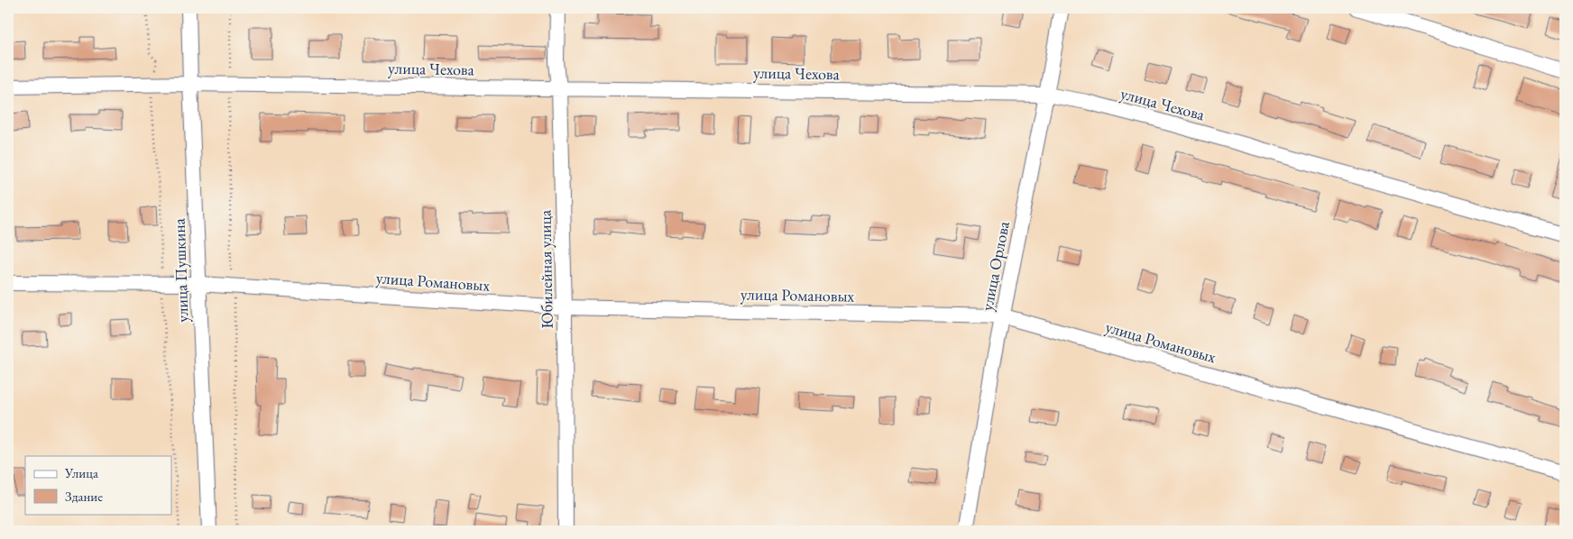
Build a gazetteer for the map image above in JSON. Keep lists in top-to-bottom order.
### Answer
{
  "streets": {
    "street": [
      "улица Чехова",
      "улица Орлова",
      "Юбилейная улица",
      "улица Пушкина",
      "улица Романовых"
    ]
  },
  "crossings": [
    ["улица Чехова", "улица Орлова"],
    ["улица Чехова", "Юбилейная улица"],
    ["улица Чехова", "улица Пушкина"],
    ["улица Орлова", "улица Романовых"],
    ["Юбилейная улица", "улица Романовых"],
    ["улица Пушкина", "улица Романовых"]
  ],
  "legend": ["Улица", "Здание"]
}
